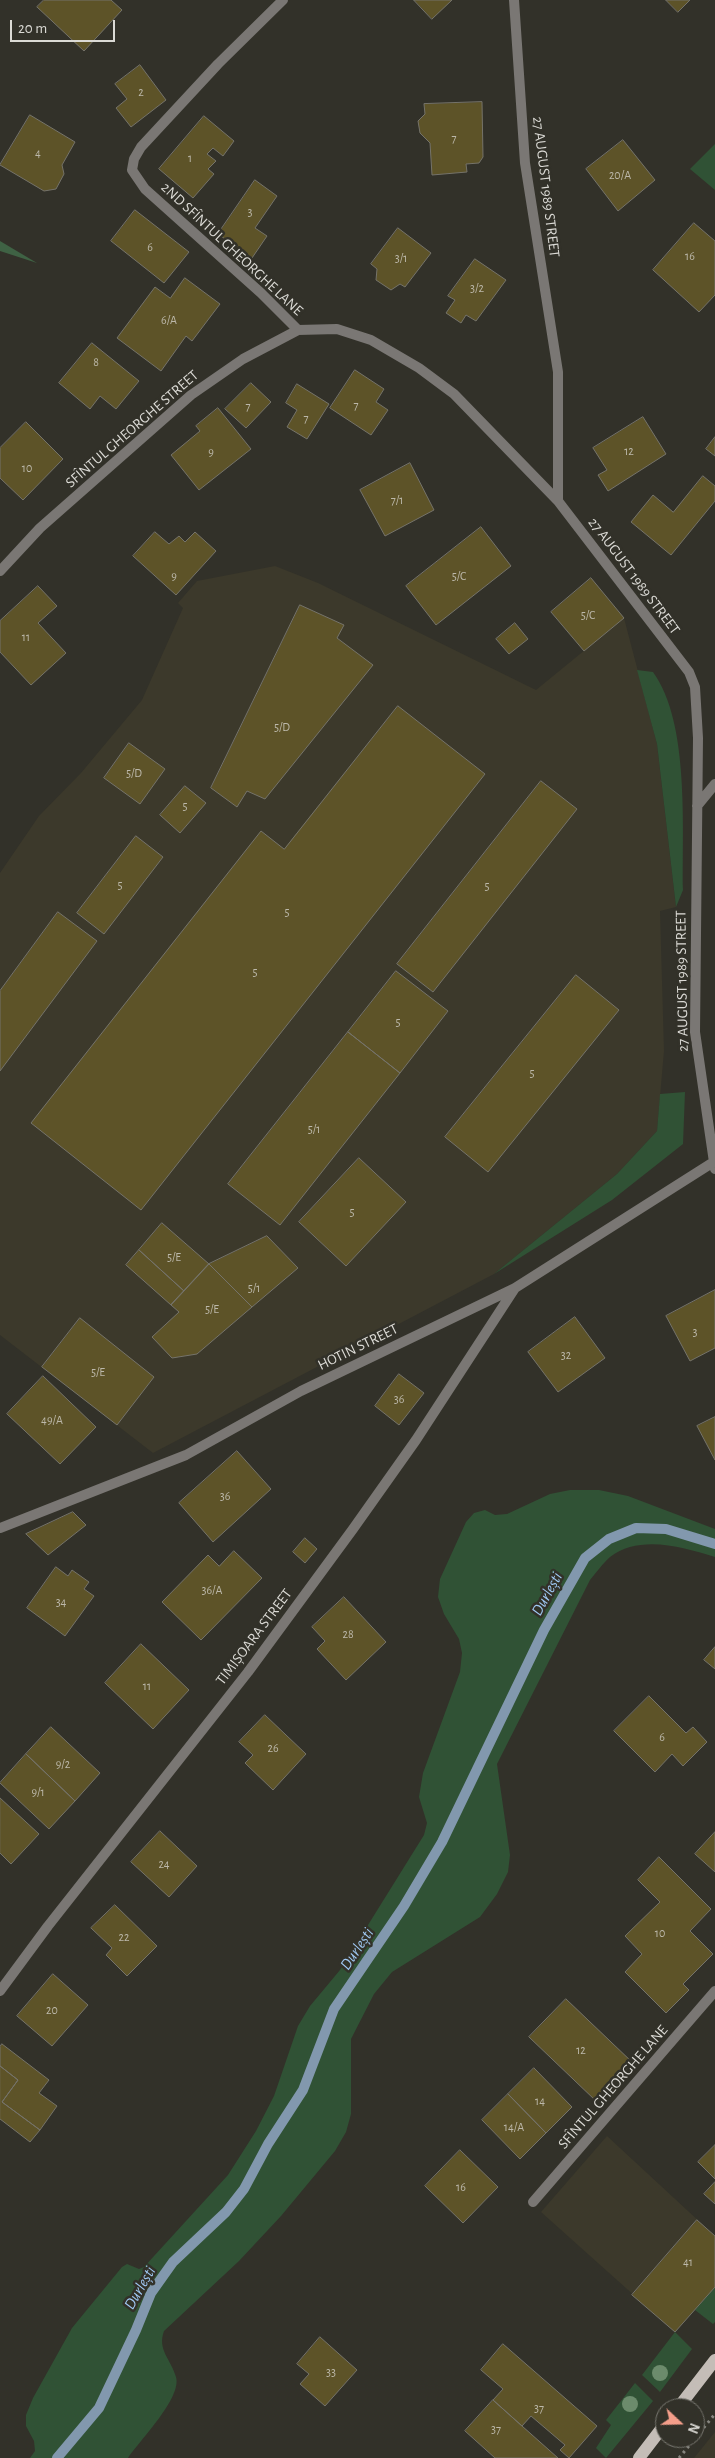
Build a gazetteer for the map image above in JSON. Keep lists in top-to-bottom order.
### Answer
{
  "streets": {
    "street": [
      "27 AUGUST 1989 STREET",
      "2ND SFÎNTUL GHEORGHE LANE",
      "SFÎNTUL GHEORGHE STREET",
      "HOTIN STREET",
      "TIMIȘOARA STREET",
      "SFÎNTUL GHEORGHE LANE"
    ]
  },
  "crossings": [
    ["27 AUGUST 1989 STREET", "2ND SFÎNTUL GHEORGHE LANE"],
    ["27 AUGUST 1989 STREET", "HOTIN STREET"],
    ["2ND SFÎNTUL GHEORGHE LANE", "SFÎNTUL GHEORGHE STREET"],
    ["HOTIN STREET", "TIMIȘOARA STREET"]
  ],
  "water": ["Durlești"],
  "house_numbers": [
    "2",
    "7",
    "4",
    "1",
    "20/A",
    "3",
    "6",
    "16",
    "3/1",
    "3/2",
    "6/A",
    "8",
    "7",
    "7",
    "7",
    "12",
    "9",
    "10",
    "7/1",
    "9",
    "5/C",
    "5/C",
    "11",
    "5/D",
    "5/D",
    "5",
    "5",
    "5",
    "5",
    "5",
    "5",
    "5",
    "5/1",
    "5",
    "5/E",
    "5/1",
    "5/E",
    "3",
    "32",
    "5/E",
    "36",
    "49/A",
    "36",
    "36/A",
    "34",
    "28",
    "11",
    "6",
    "26",
    "9/2",
    "9/1",
    "24",
    "10",
    "22",
    "20",
    "12",
    "14",
    "14/A",
    "16",
    "41",
    "33",
    "37",
    "37"
  ],
  "scale_bar": "20 m",
  "north": "right"
}
